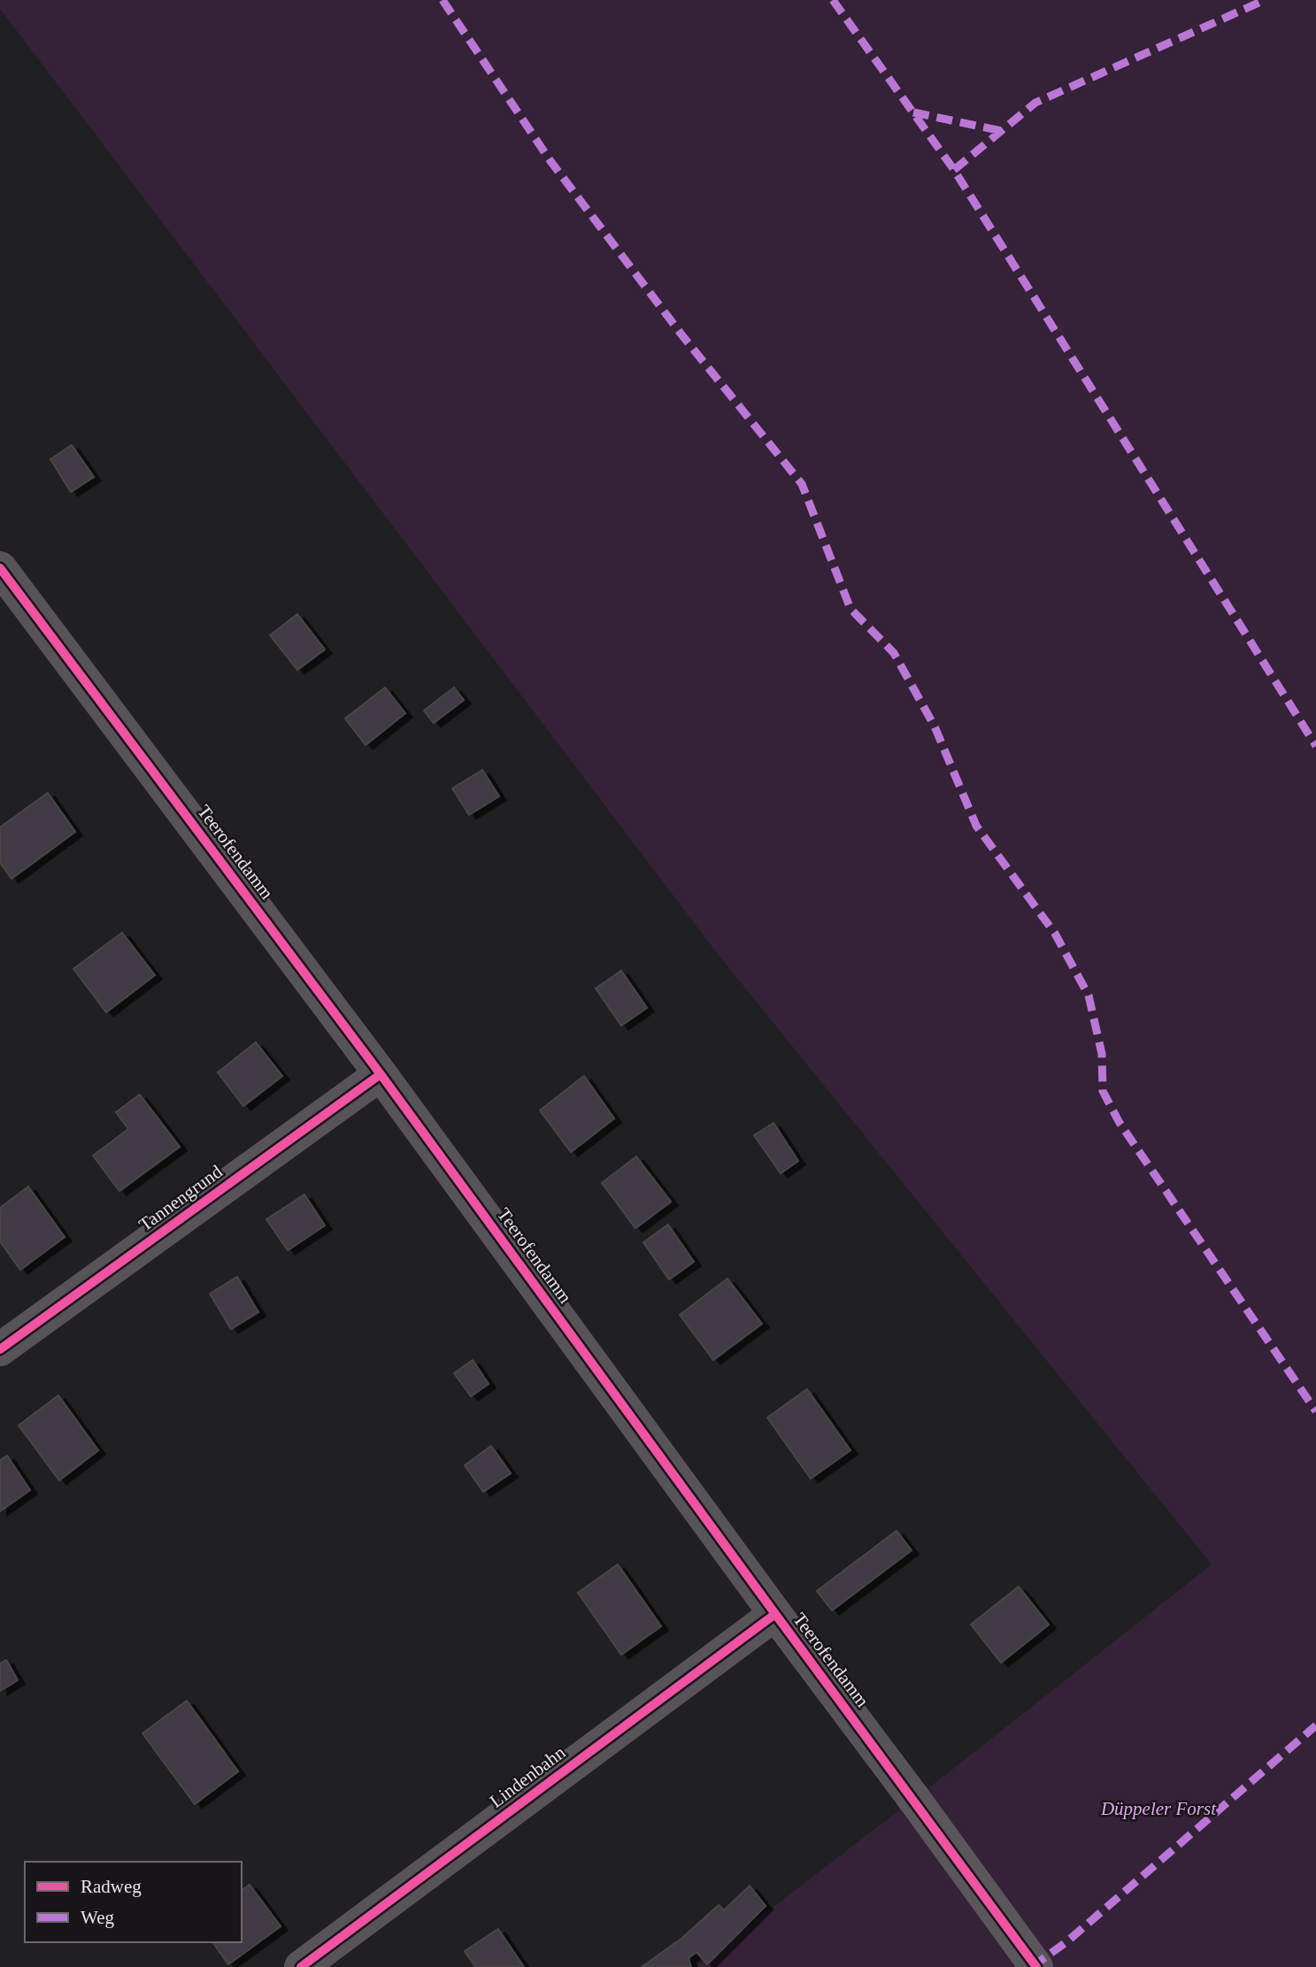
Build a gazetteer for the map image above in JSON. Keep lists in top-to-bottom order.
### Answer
{
  "streets": {
    "street": ["Teerofendamm", "Tannengrund", "Lindenbahn"]
  },
  "crossings": [
    ["Teerofendamm", "Tannengrund"],
    ["Teerofendamm", "Lindenbahn"]
  ],
  "parks": ["Düppeler Forst"],
  "legend": ["Radweg", "Weg"]
}
